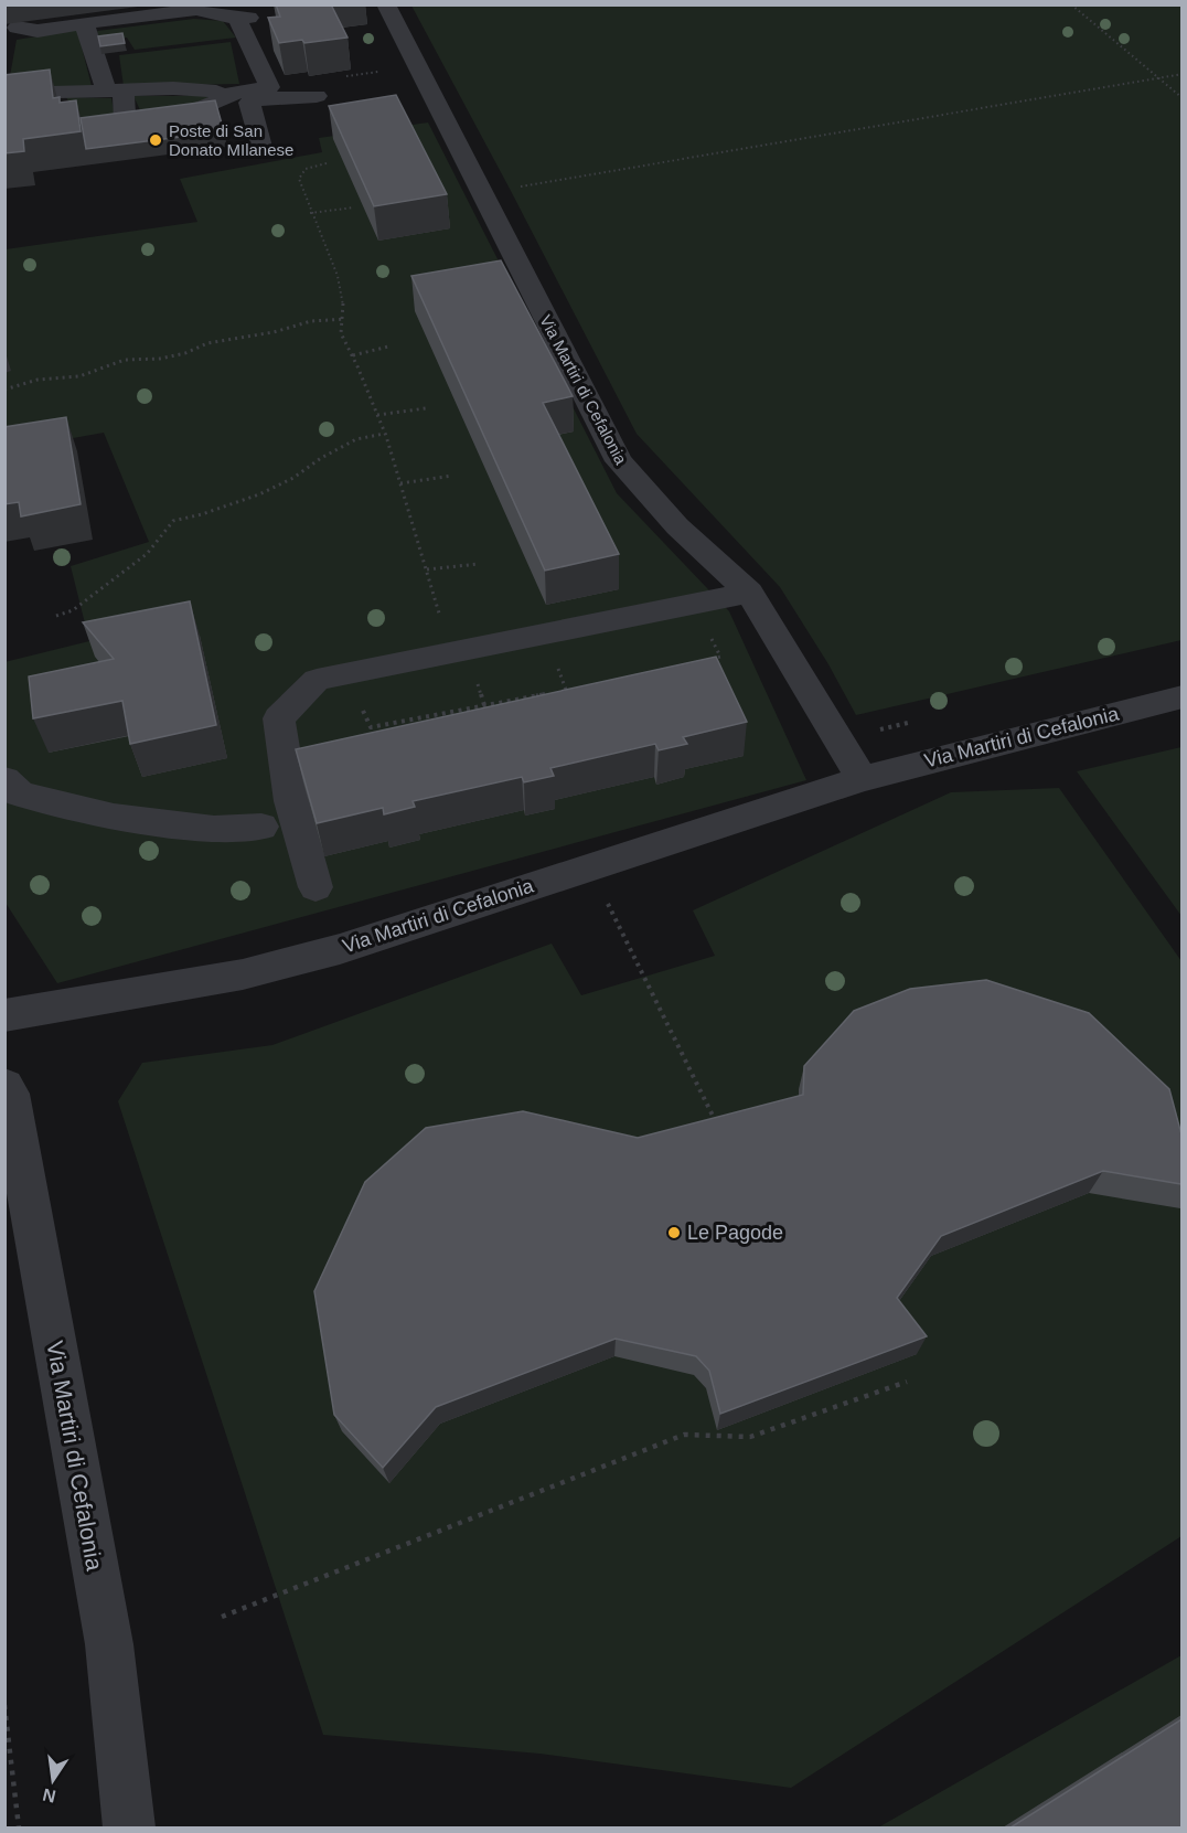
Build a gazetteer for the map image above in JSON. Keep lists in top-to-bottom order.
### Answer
{
  "streets": {
    "street": ["Via Martiri di Cefalonia"]
  },
  "places": ["Poste di San Donato MIlanese", "Le Pagode"],
  "north": "bottom"
}
